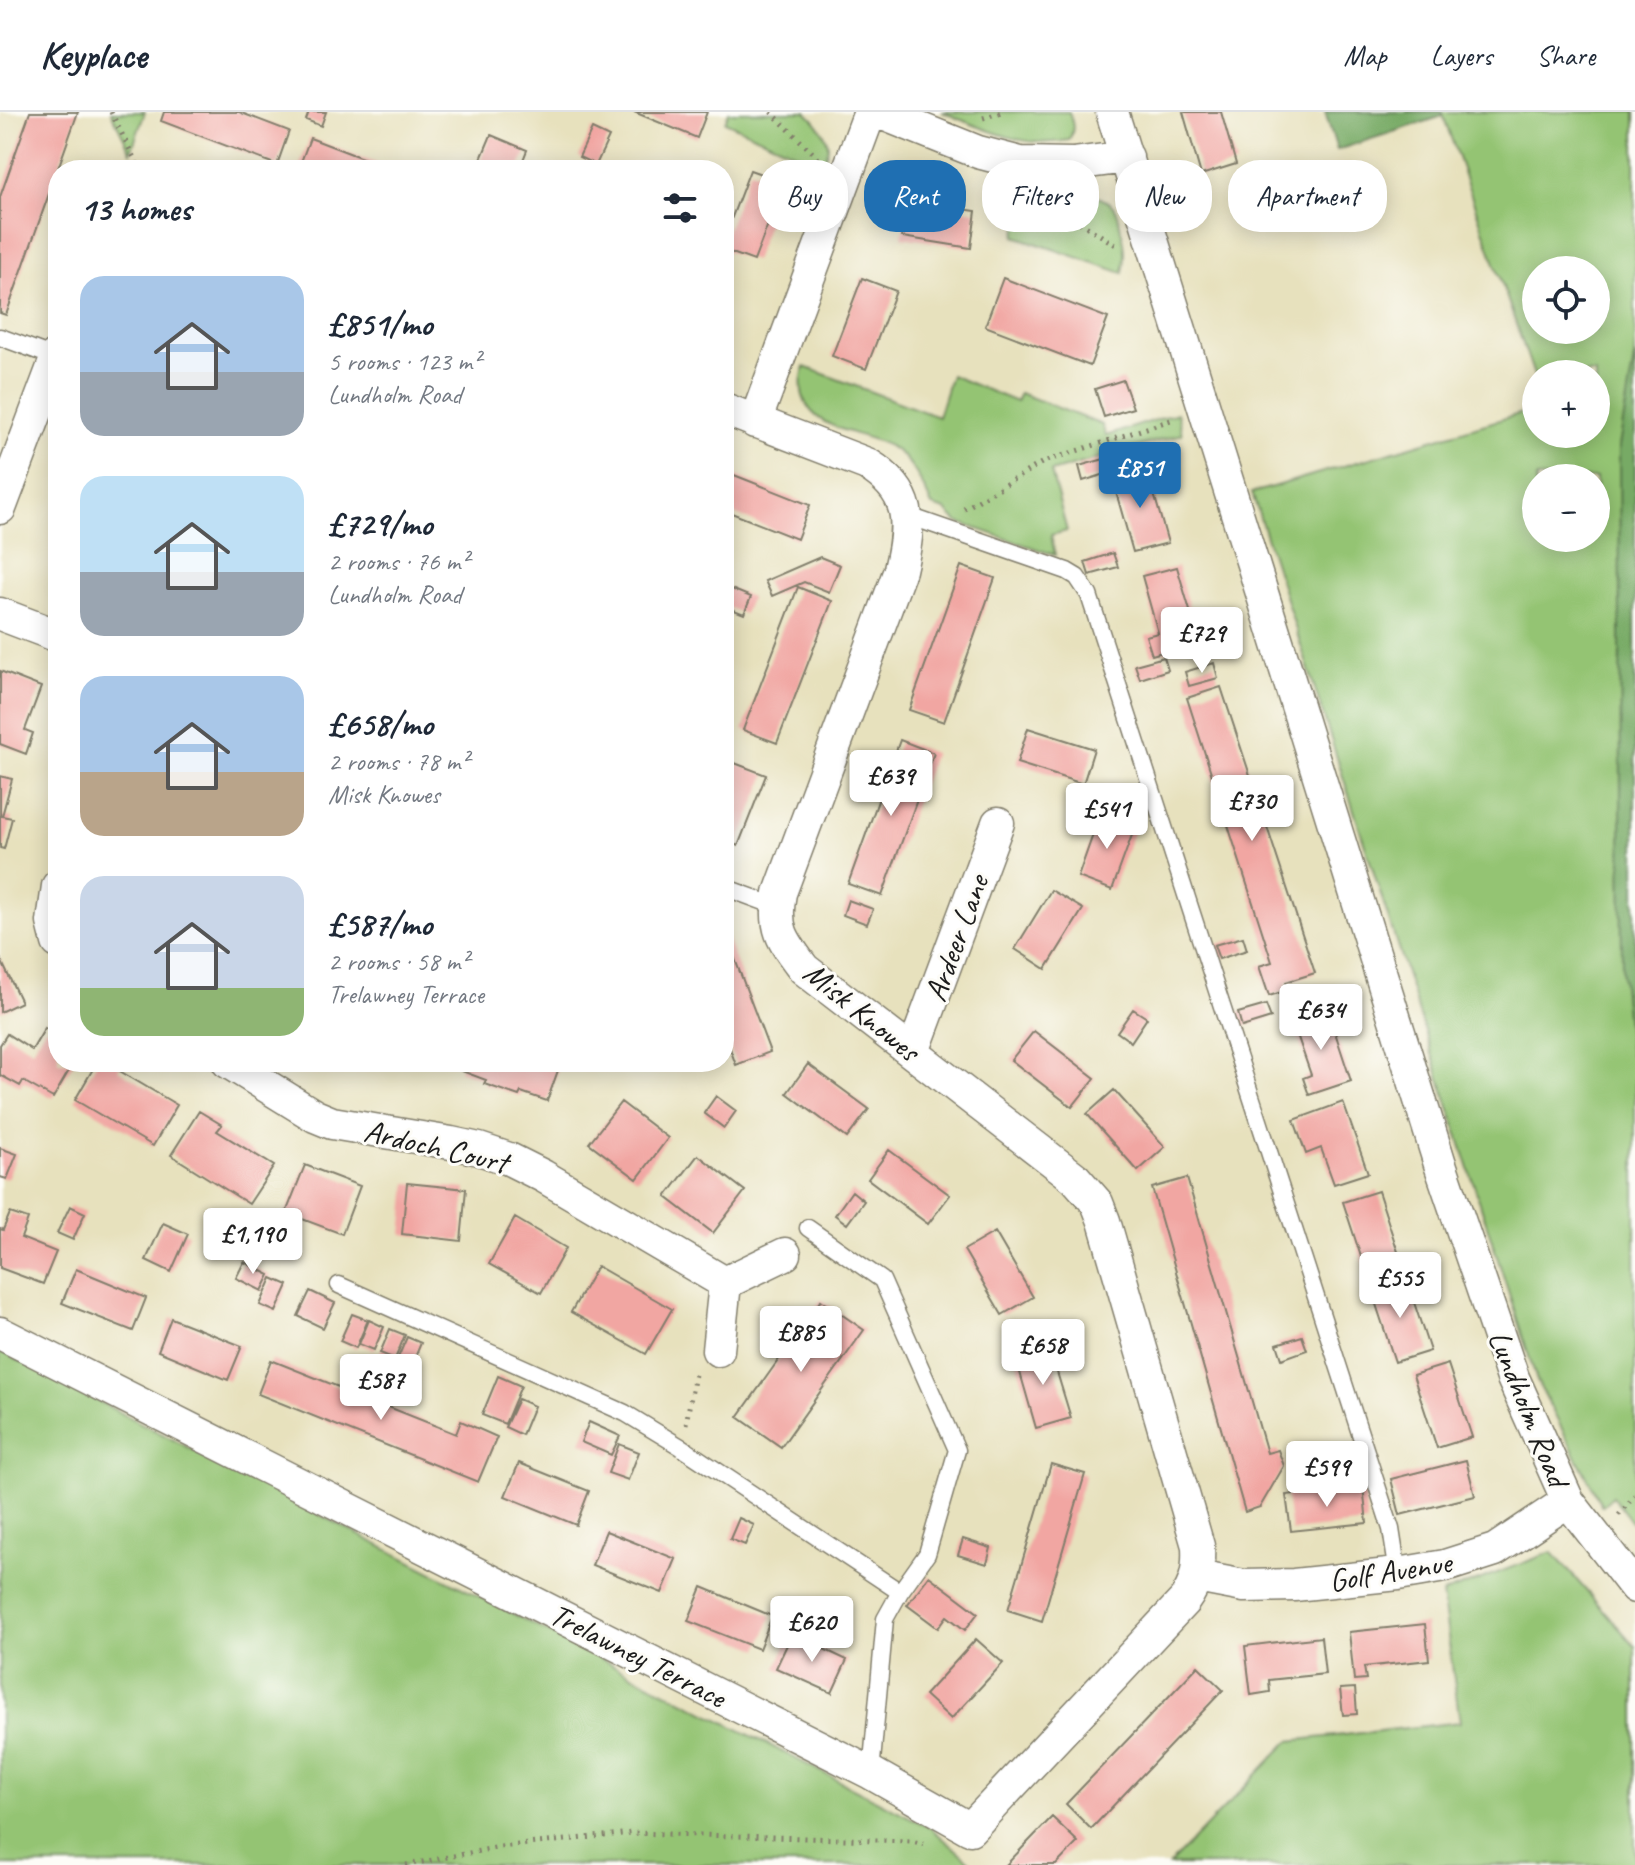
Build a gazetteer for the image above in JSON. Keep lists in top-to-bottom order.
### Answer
{
  "streets": {
    "street": [
      "Ardeer Lane",
      "Misk Knowes",
      "Ardoch Court",
      "Lundholm Road",
      "Golf Avenue",
      "Trelawney Terrace"
    ]
  },
  "crossings": [
    ["Ardeer Lane", "Misk Knowes"],
    ["Misk Knowes", "Golf Avenue"],
    ["Lundholm Road", "Golf Avenue"]
  ],
  "page": {
    "header": "Keyplace",
    "nav": ["Map", "Layers", "Share"],
    "chip": [
      "Buy",
      "Rent",
      "Filters",
      "New",
      "Apartment"
    ],
    "heading": "13 homes",
    "map_buttons": ["+", "−"],
    "list": [
      {
        "name": "£851/mo",
        "note": "5 rooms · 123 m² · Lundholm Road"
      },
      {
        "name": "£729/mo",
        "note": "2 rooms · 76 m² · Lundholm Road"
      },
      {
        "name": "£658/mo",
        "note": "2 rooms · 78 m² · Misk Knowes"
      },
      {
        "name": "£587/mo",
        "note": "2 rooms · 58 m² · Trelawney Terrace"
      }
    ],
    "price": [
      "£851",
      "£729",
      "£639",
      "£730",
      "£541",
      "£634",
      "£1,190",
      "£555",
      "£885",
      "£658",
      "£587",
      "£599",
      "£620"
    ]
  }
}
